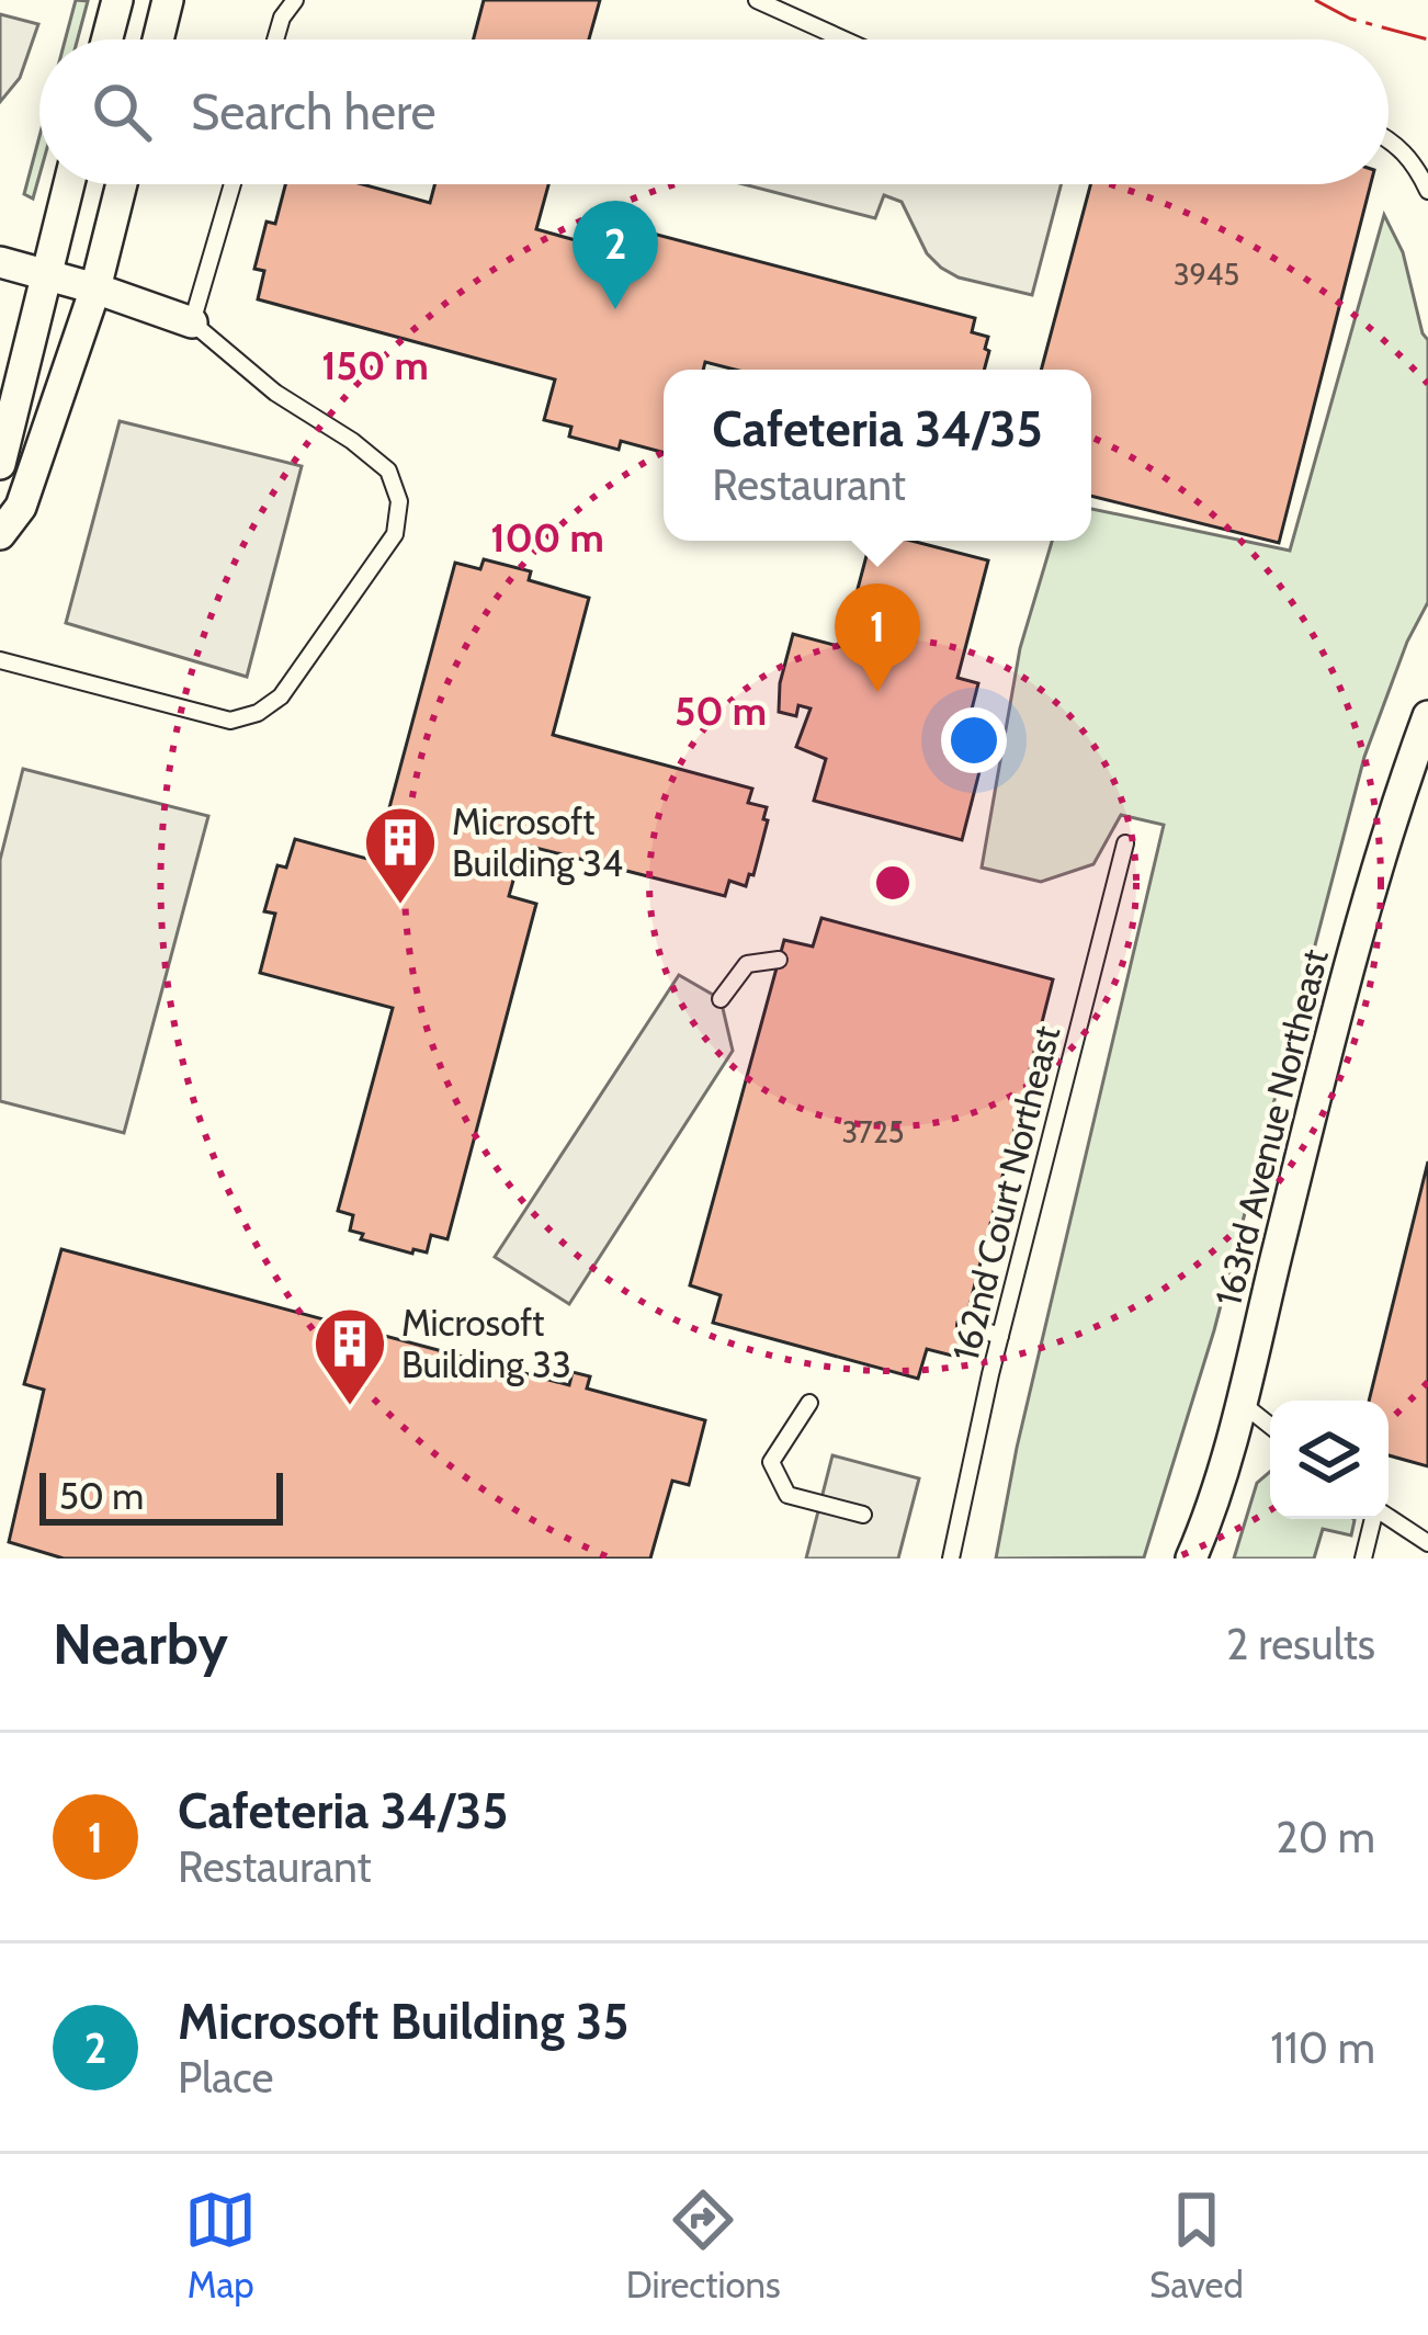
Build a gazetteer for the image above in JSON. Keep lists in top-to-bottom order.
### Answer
{
  "streets": {
    "street": ["163rd Avenue Northeast"],
    "lane": ["162nd Court Northeast"]
  },
  "places": {
    "building": ["Microsoft Building 34", "Microsoft Building 33"]
  },
  "house_numbers": ["3945", "3725"],
  "scale_bar": "50 m",
  "page": {
    "search": "Search here",
    "pins": ["2", "1"],
    "popup": ["Cafeteria 34/35", "Restaurant"],
    "scale": "50 m",
    "heading": ["Nearby", "2 results"],
    "list": [
      {
        "mark": "1",
        "name": "Cafeteria 34/35",
        "note": "Restaurant",
        "value": "20 m"
      },
      {
        "mark": "2",
        "name": "Microsoft Building 35",
        "note": "Place",
        "value": "110 m"
      }
    ],
    "nav": ["Map", "Directions", "Saved"]
  },
  "rings": ["150 m", "100 m", "50 m"]
}
